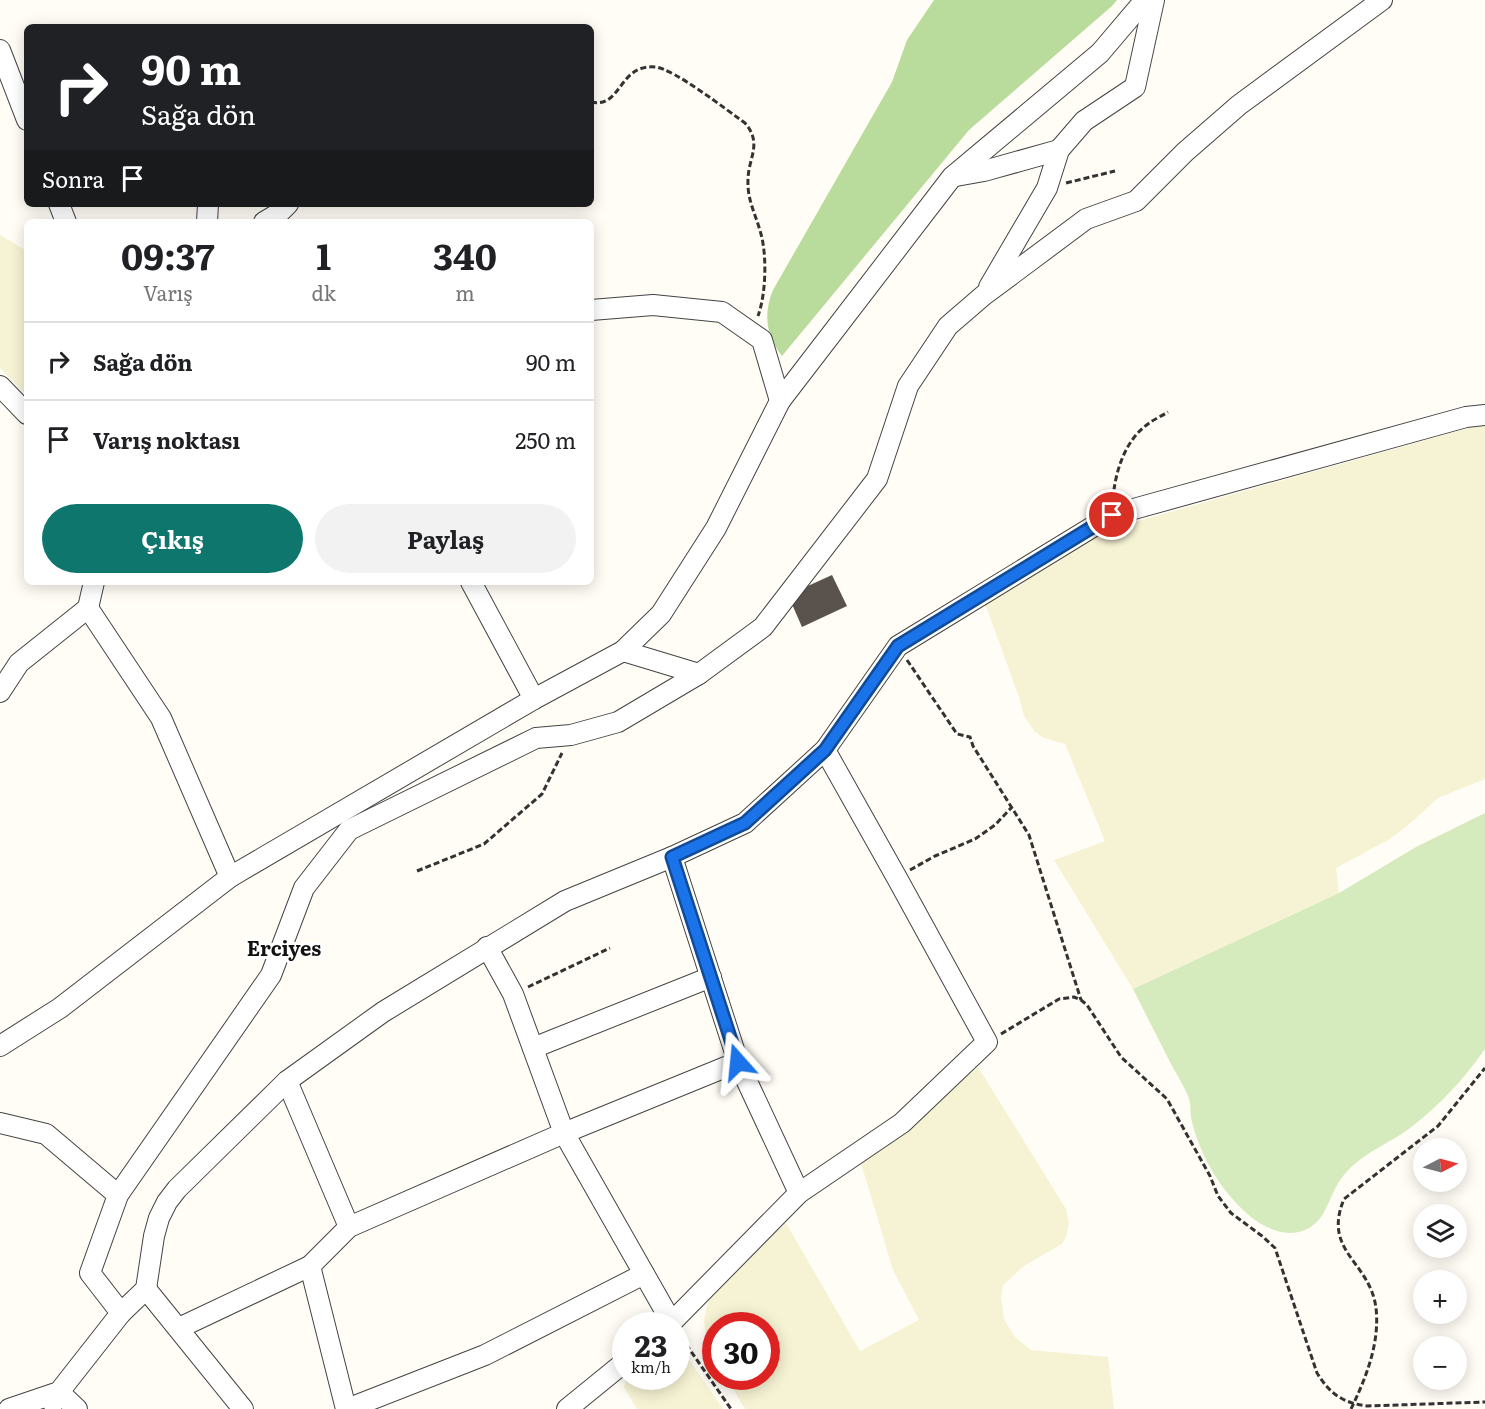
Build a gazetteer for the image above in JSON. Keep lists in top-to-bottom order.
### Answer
{
  "districts": ["Erciyes"],
  "north": "right",
  "page": {
    "turn": ["90 m", "Sağa dön"],
    "then": "Sonra",
    "eta": [
      "09:37",
      "Varış",
      "1",
      "dk",
      "340",
      "m"
    ],
    "list": [
      {
        "name": "Sağa dön",
        "value": "90 m"
      },
      {
        "name": "Varış noktası",
        "value": "250 m"
      }
    ],
    "buttons": ["Çıkış", "Paylaş"],
    "map_buttons": ["+", "−"],
    "speed": "23 km/h",
    "limit": "30"
  }
}
